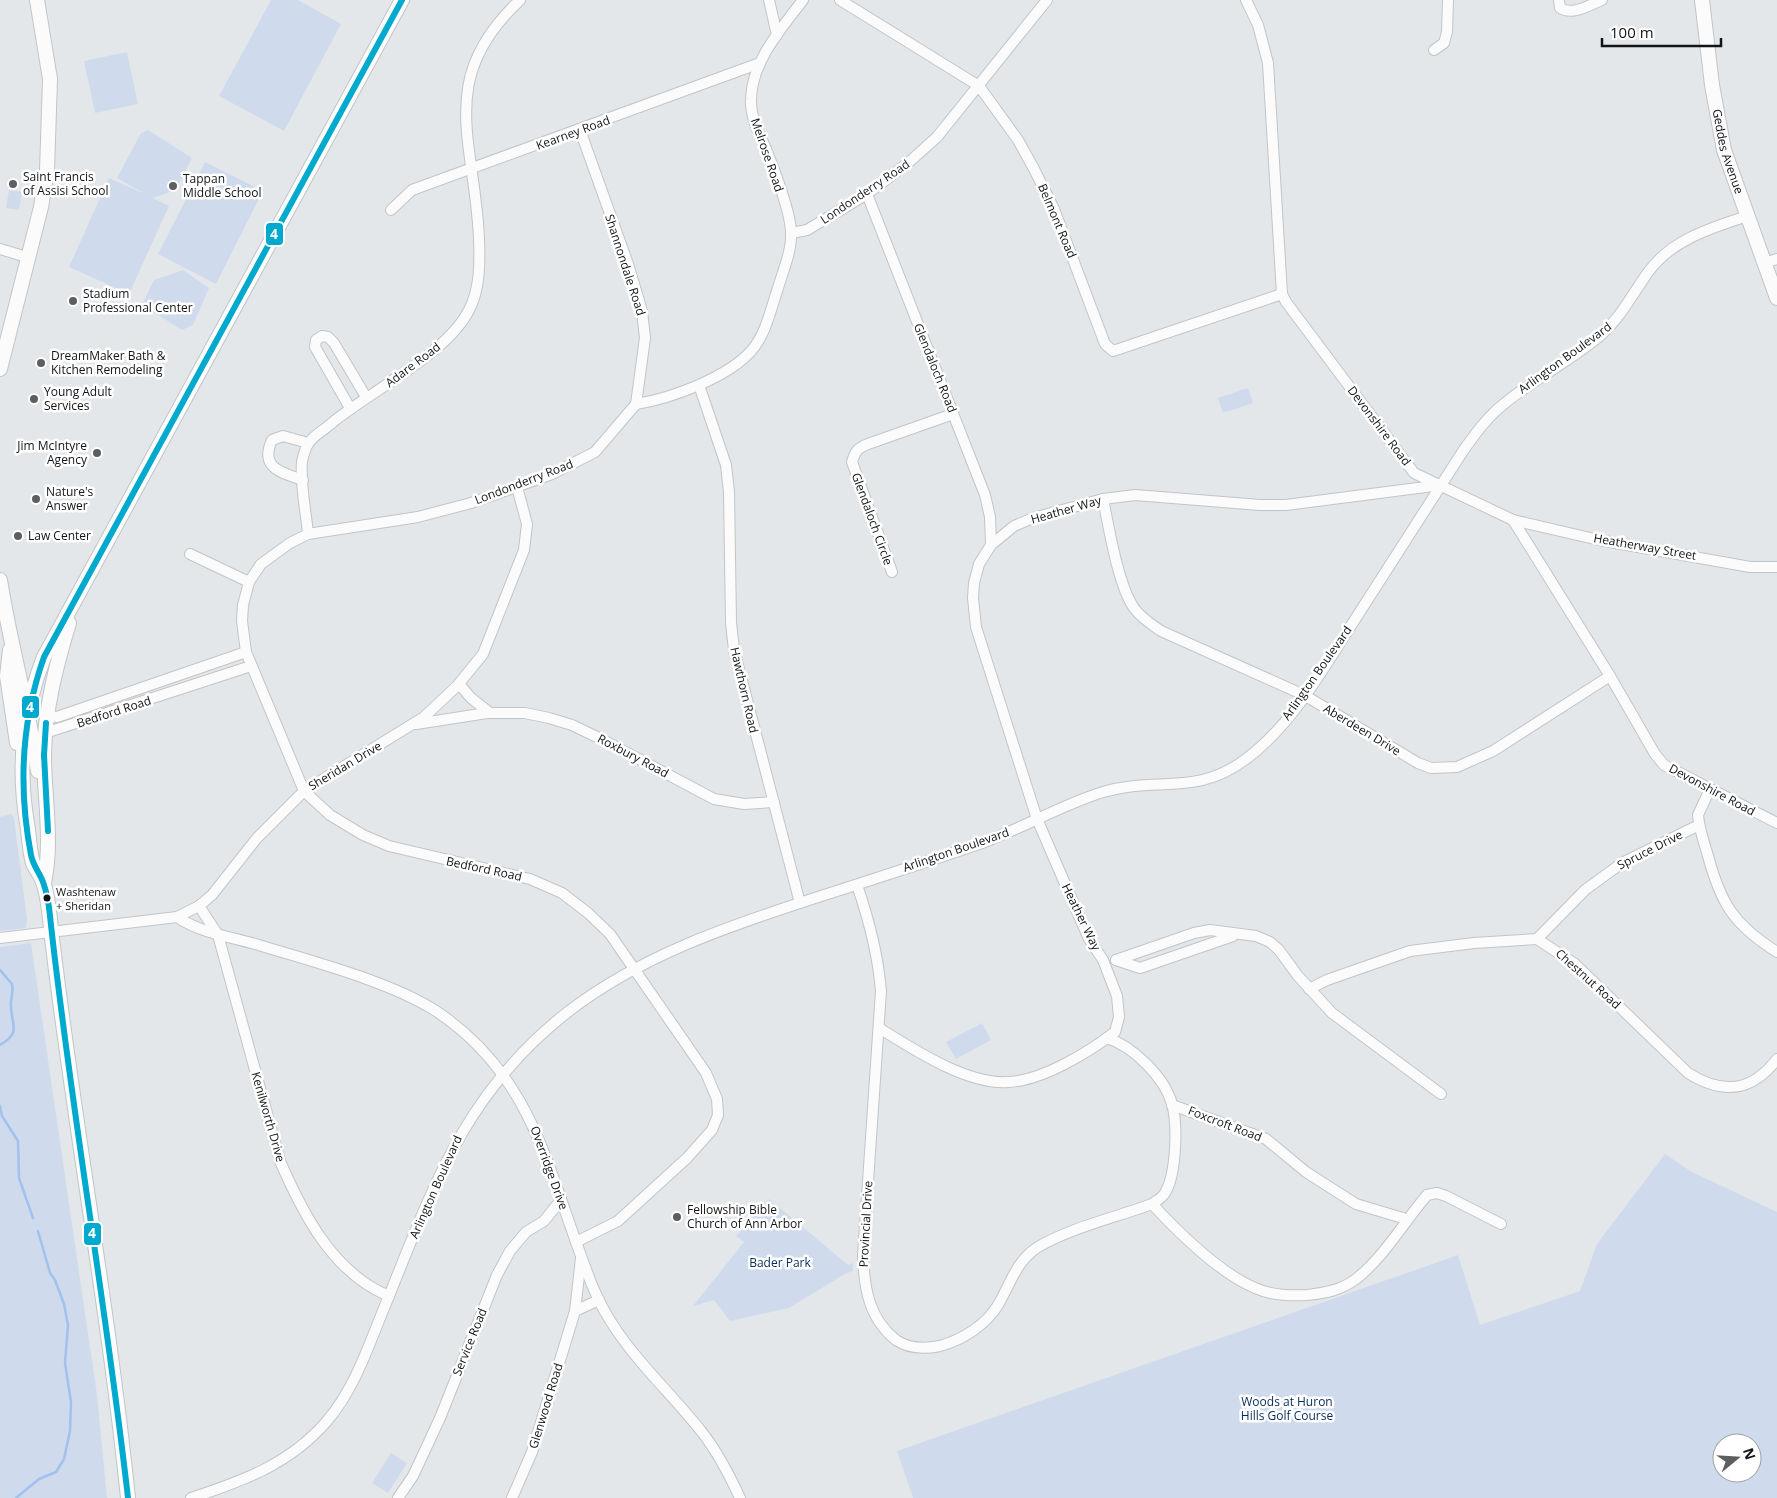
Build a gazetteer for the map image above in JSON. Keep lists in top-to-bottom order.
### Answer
{
  "streets": {
    "main road": ["Geddes Avenue"],
    "street": [
      "Kearney Road",
      "Melrose Road",
      "Londonderry Road",
      "Belmont Road",
      "Shannondale Road",
      "Arlington Boulevard",
      "Adare Road",
      "Glendaloch Road",
      "Devonshire Road",
      "Heather Way",
      "Glendaloch Circle",
      "Heatherway Street",
      "Hawthorn Road",
      "Bedford Road",
      "Aberdeen Drive",
      "Roxbury Road",
      "Sheridan Drive",
      "Spruce Drive",
      "Chestnut Road",
      "Kenilworth Drive",
      "Foxcroft Road",
      "Overridge Drive",
      "Provincial Drive",
      "Service Road",
      "Glenwood Road"
    ]
  },
  "crossings": [
    ["Kearney Road", "Melrose Road"],
    ["Kearney Road", "Shannondale Road"],
    ["Kearney Road", "Adare Road"],
    ["Geddes Avenue", "Arlington Boulevard"],
    ["Melrose Road", "Londonderry Road"],
    ["Londonderry Road", "Belmont Road"],
    ["Londonderry Road", "Shannondale Road"],
    ["Londonderry Road", "Glendaloch Road"],
    ["Londonderry Road", "Bedford Road"],
    ["Londonderry Road", "Sheridan Drive"],
    ["Belmont Road", "Devonshire Road"],
    ["Arlington Boulevard", "Devonshire Road"],
    ["Arlington Boulevard", "Heather Way"],
    ["Arlington Boulevard", "Hawthorn Road"],
    ["Arlington Boulevard", "Bedford Road"],
    ["Arlington Boulevard", "Aberdeen Drive"],
    ["Arlington Boulevard", "Kenilworth Drive"],
    ["Arlington Boulevard", "Overridge Drive"],
    ["Arlington Boulevard", "Provincial Drive"],
    ["Glendaloch Road", "Heather Way"],
    ["Glendaloch Road", "Glendaloch Circle"],
    ["Devonshire Road", "Heather Way"],
    ["Devonshire Road", "Heatherway Street"],
    ["Devonshire Road", "Aberdeen Drive"],
    ["Heather Way", "Aberdeen Drive"],
    ["Heather Way", "Provincial Drive"],
    ["Hawthorn Road", "Roxbury Road"],
    ["Bedford Road", "Sheridan Drive"],
    ["Bedford Road", "Overridge Drive"],
    ["Roxbury Road", "Sheridan Drive"],
    ["Sheridan Drive", "Kenilworth Drive"],
    ["Sheridan Drive", "Overridge Drive"],
    ["Spruce Drive", "Chestnut Road"],
    ["Kenilworth Drive", "Overridge Drive"],
    ["Foxcroft Road", "Provincial Drive"],
    ["Overridge Drive", "Service Road"],
    ["Overridge Drive", "Glenwood Road"]
  ],
  "parks": ["Bader Park", "Woods at Huron Hills Golf Course"],
  "places": [
    "Saint Francis of Assisi School",
    "Tappan Middle School",
    "Stadium Professional Center",
    "DreamMaker Bath & Kitchen Remodeling",
    "Young Adult Services",
    "Jim McIntyre Agency",
    "Nature's Answer",
    "Law Center",
    "Washtenaw + Sheridan",
    "Fellowship Bible Church of Ann Arbor"
  ],
  "lines": ["transit line 4"],
  "scale_bar": "100 m",
  "north": "right"
}
